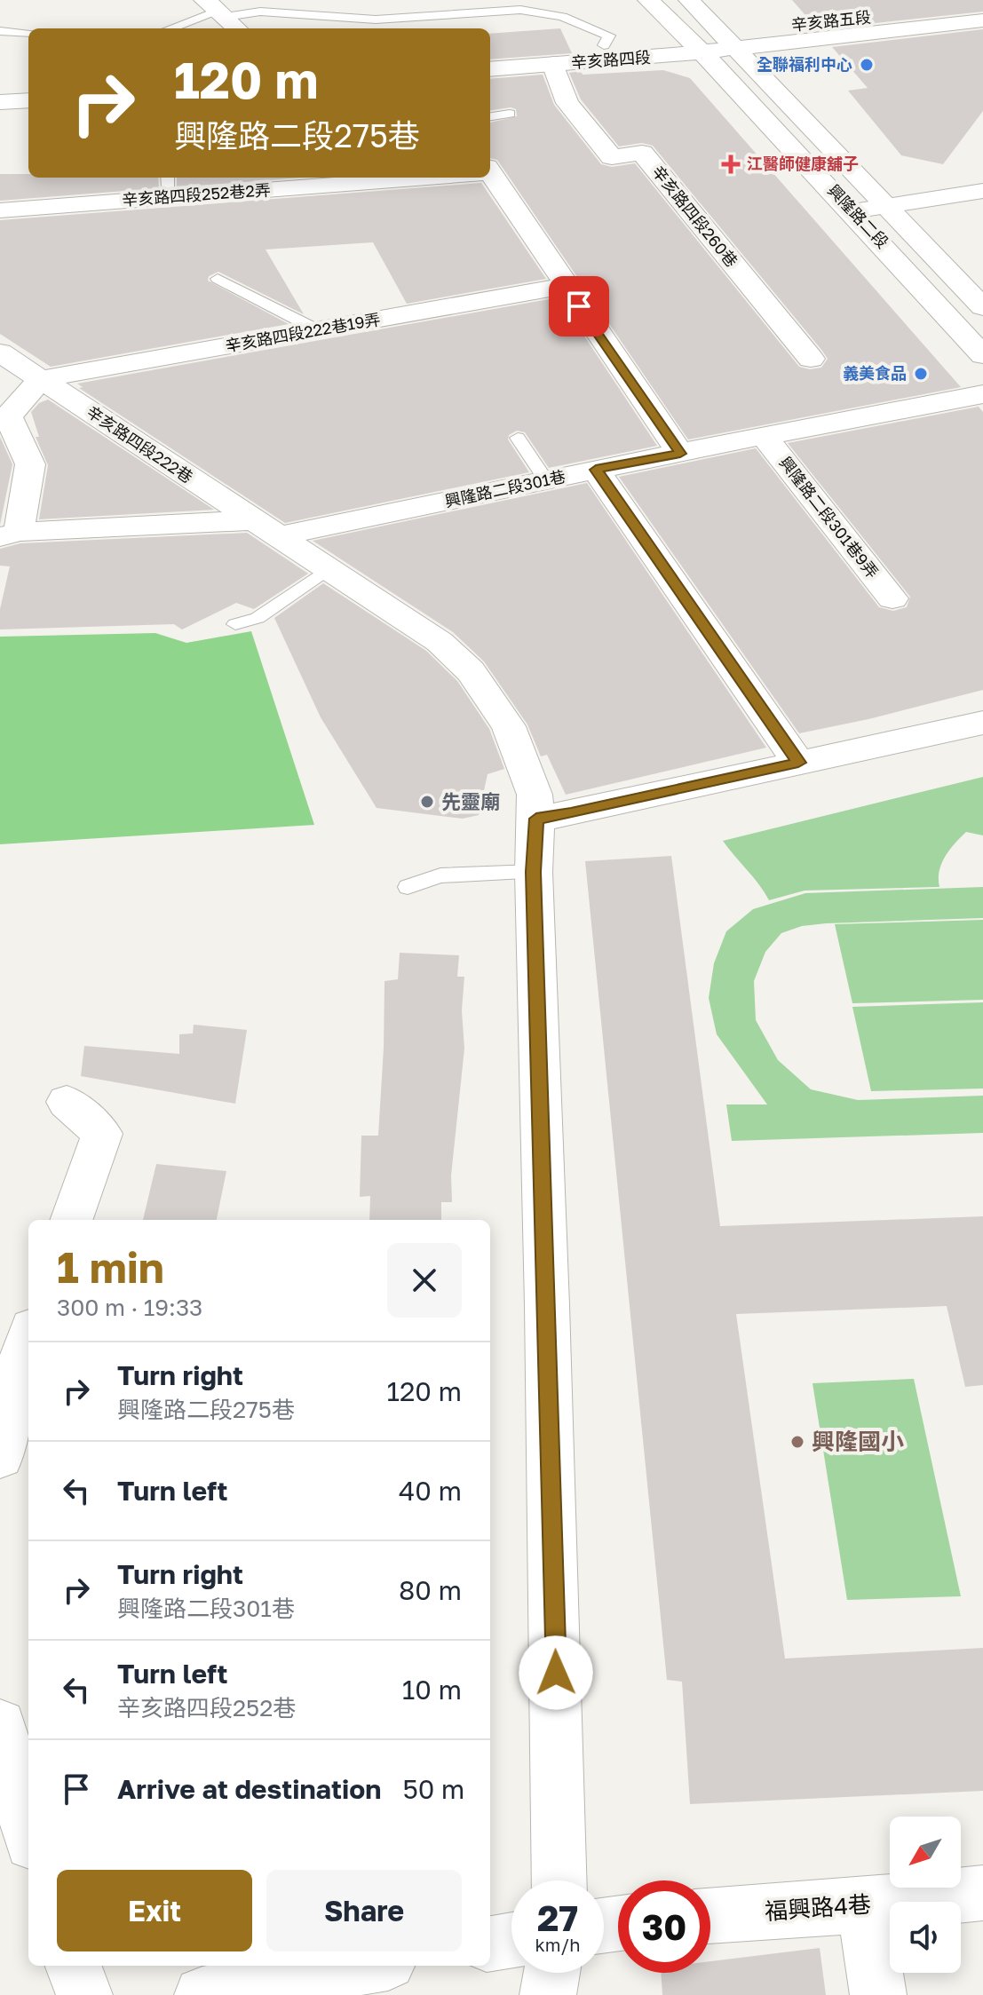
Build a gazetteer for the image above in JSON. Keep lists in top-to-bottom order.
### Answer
{
  "streets": {
    "street": [
      "辛亥路五段",
      "辛亥路四段",
      "辛亥路四段252巷2弄",
      "辛亥路四段260巷",
      "興隆路二段",
      "辛亥路四段222巷19弄",
      "辛亥路四段222巷",
      "興隆路二段301巷",
      "興隆路二段301巷9弄",
      "福興路4巷"
    ]
  },
  "crossings": [
    ["辛亥路五段", "辛亥路四段"],
    ["辛亥路五段", "興隆路二段"],
    ["辛亥路四段", "辛亥路四段260巷"],
    ["辛亥路四段", "興隆路二段"],
    ["辛亥路四段222巷19弄", "辛亥路四段222巷"],
    ["辛亥路四段222巷", "興隆路二段301巷"],
    ["興隆路二段301巷", "興隆路二段301巷9弄"]
  ],
  "places": {
    "other": [
      "全聯福利中心",
      "義美食品",
      "先靈廟",
      "興隆國小"
    ],
    "health": ["江醫師健康舖子"]
  },
  "north": "bottom left",
  "page": {
    "turn": ["120 m", "興隆路二段275巷"],
    "heading": ["1 min", "300 m · 19:33"],
    "list": [
      {
        "name": "Turn right",
        "note": "興隆路二段275巷",
        "value": "120 m"
      },
      {
        "name": "Turn left",
        "value": "40 m"
      },
      {
        "name": "Turn right",
        "note": "興隆路二段301巷",
        "value": "80 m"
      },
      {
        "name": "Turn left",
        "note": "辛亥路四段252巷",
        "value": "10 m"
      },
      {
        "name": "Arrive at destination",
        "value": "50 m"
      }
    ],
    "buttons": ["Exit", "Share"],
    "speed": "27 km/h",
    "limit": "30"
  }
}
